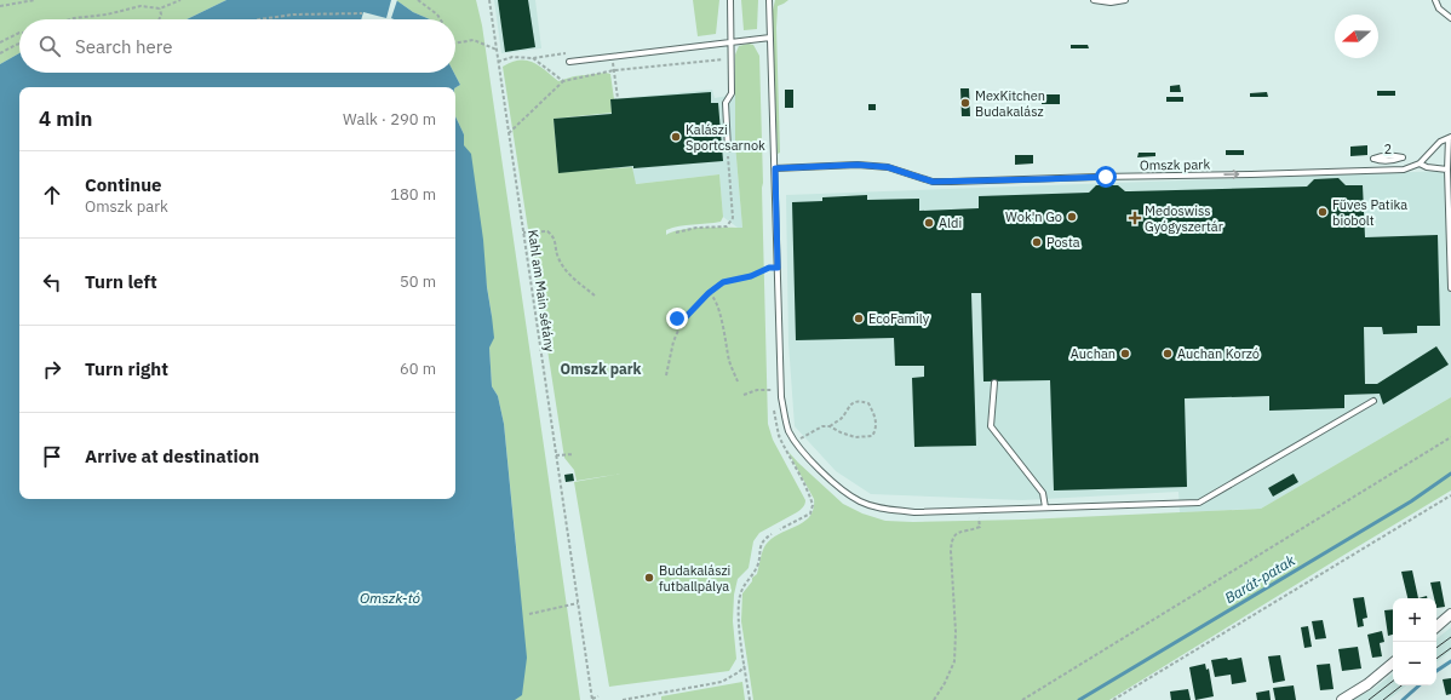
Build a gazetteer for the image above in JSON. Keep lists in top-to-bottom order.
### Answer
{
  "streets": {
    "lane": ["Omszk park"],
    "path": ["Kahl am Main sétány"]
  },
  "one_way": ["Omszk park"],
  "districts": ["Omszk park"],
  "water": ["Barát-patak", "Omszk-tó"],
  "places": {
    "other": [
      "MexKitchen Budakalász",
      "Kalászi Sportcsarnok",
      "Füves Patika biobolt",
      "Wok'n Go",
      "Aldi",
      "Posta",
      "EcoFamily",
      "Auchan",
      "Auchan Korzó",
      "Budakalászi futballpálya"
    ],
    "health": ["Medoswiss Gyógyszertár"]
  },
  "north": "left",
  "page": {
    "search": "Search here",
    "heading": ["4 min", "Walk · 290 m"],
    "list": [
      ["Continue", "Omszk park", "180 m"],
      ["Turn left", "50 m"],
      ["Turn right", "60 m"],
      "Arrive at destination"
    ],
    "map_buttons": ["+", "−"]
  }
}
